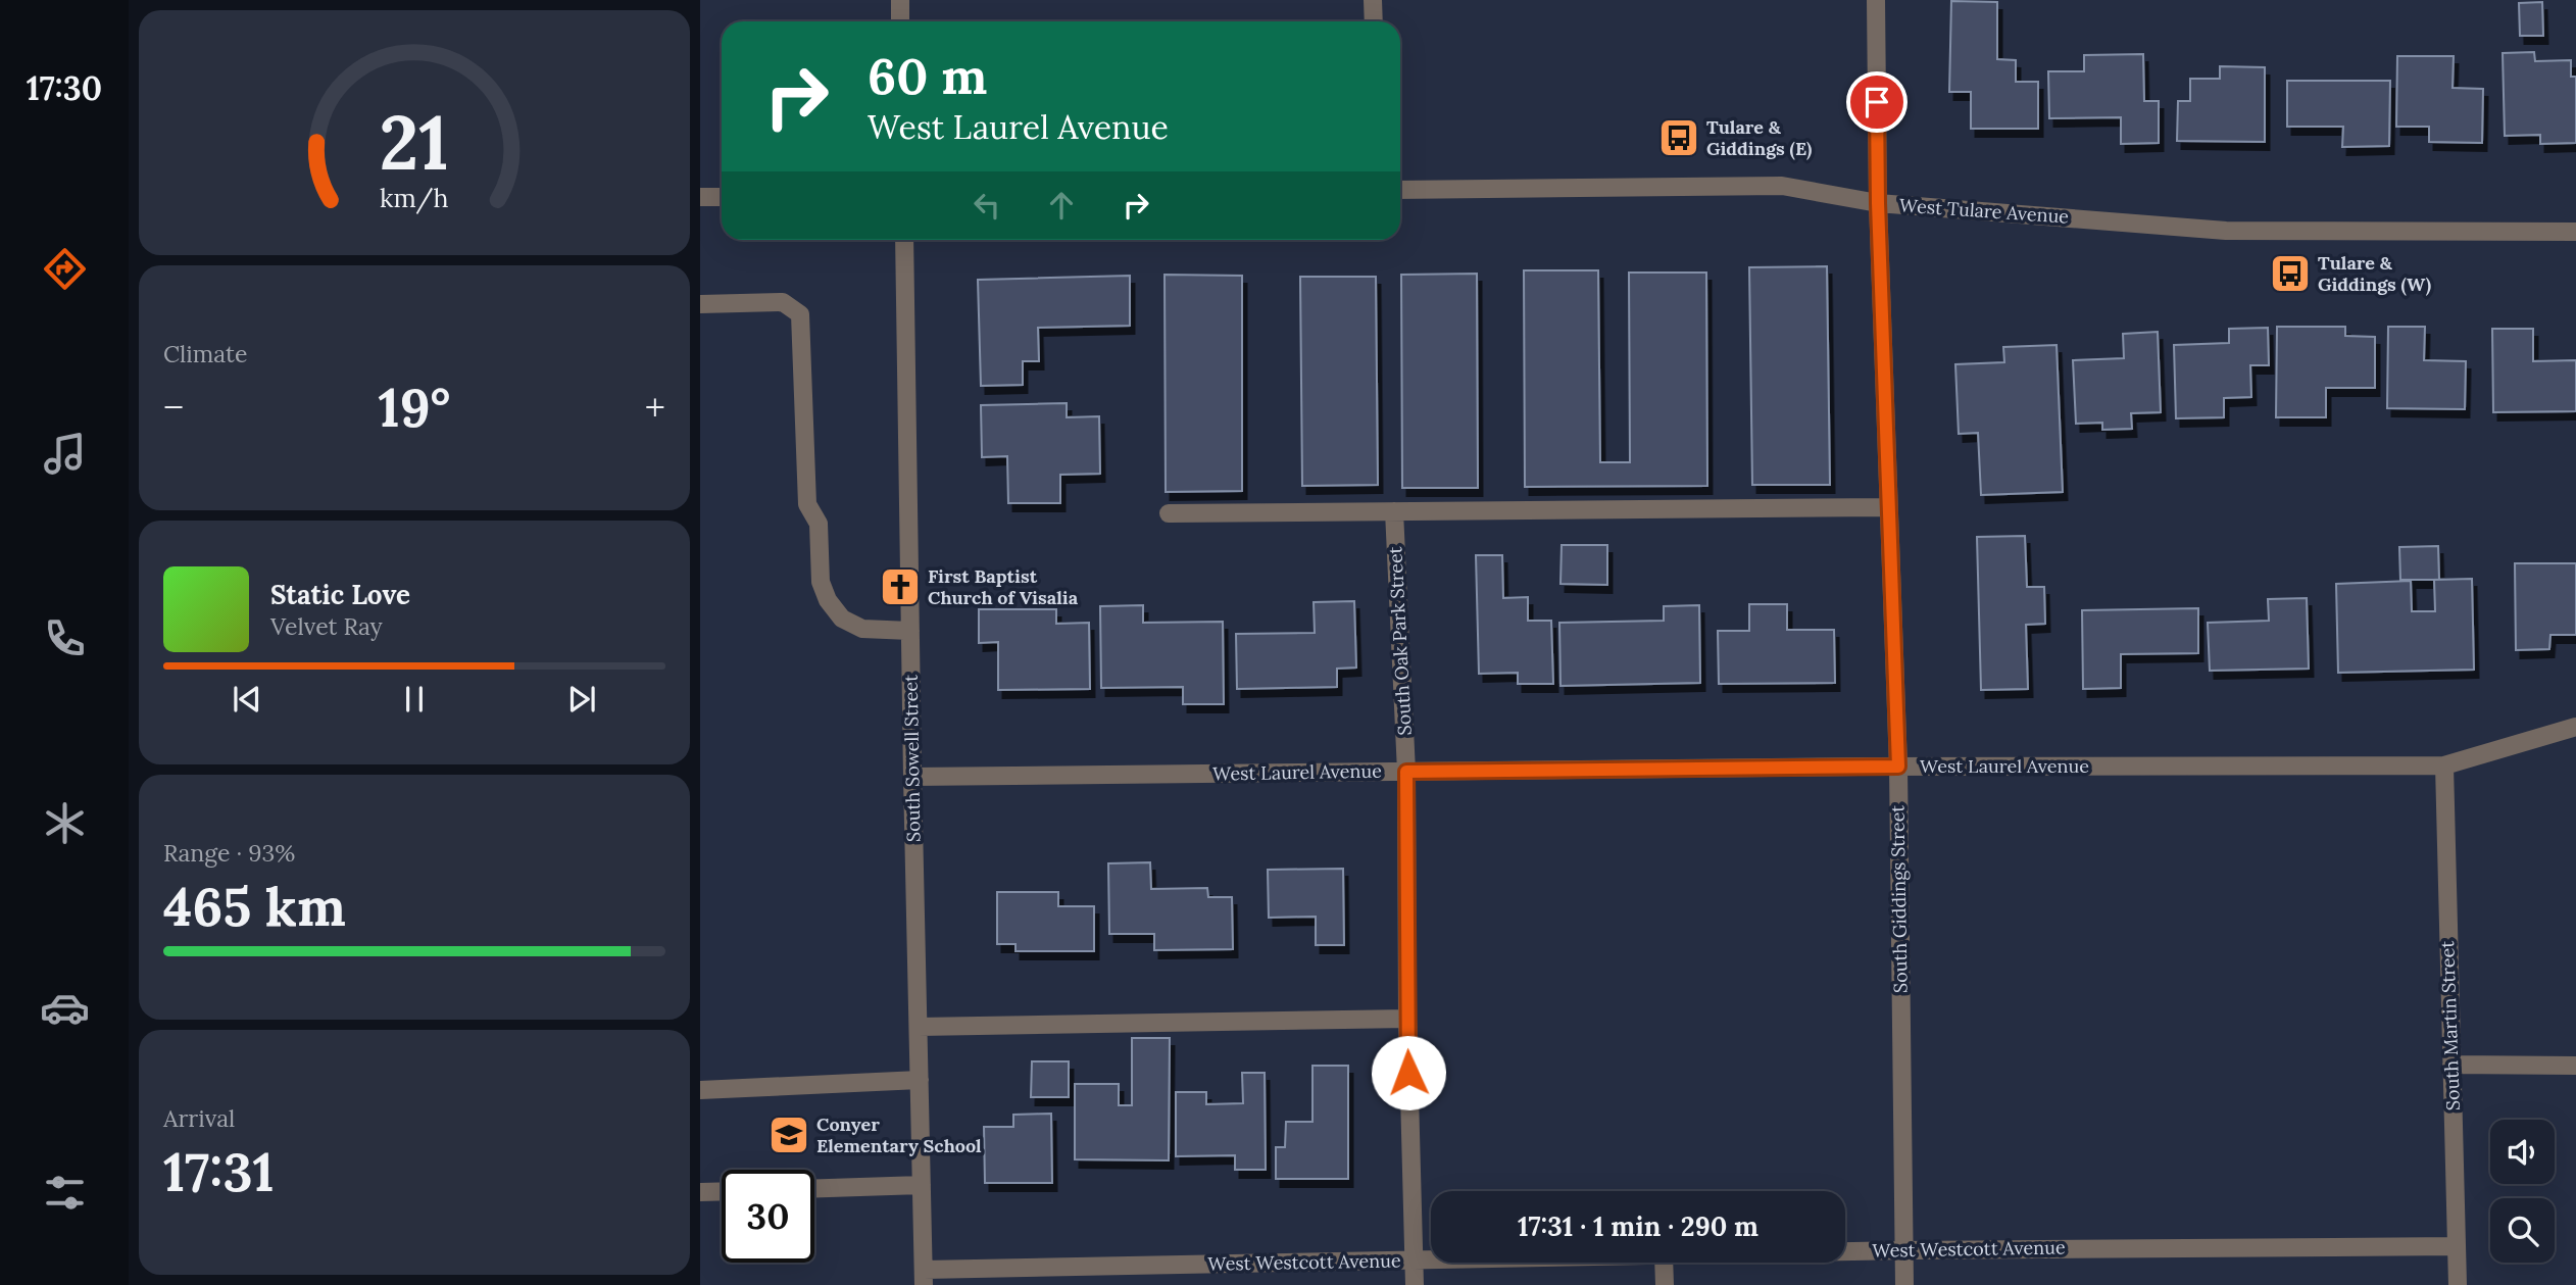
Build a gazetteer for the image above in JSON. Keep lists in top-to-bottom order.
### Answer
{
  "streets": {
    "street": [
      "West Tulare Avenue",
      "South Oak Park Street",
      "South Sowell Street",
      "West Laurel Avenue",
      "South Giddings Street",
      "South Martin Street",
      "West Westcott Avenue"
    ]
  },
  "crossings": [
    ["West Tulare Avenue", "South Giddings Street"],
    ["South Oak Park Street", "West Laurel Avenue"],
    ["South Oak Park Street", "West Westcott Avenue"],
    ["South Sowell Street", "West Laurel Avenue"],
    ["South Sowell Street", "West Westcott Avenue"],
    ["West Laurel Avenue", "South Giddings Street"],
    ["West Laurel Avenue", "South Martin Street"],
    ["South Giddings Street", "West Westcott Avenue"],
    ["South Martin Street", "West Westcott Avenue"]
  ],
  "places": {
    "bus stop": ["Tulare & Giddings (E)", "Tulare & Giddings (W)"],
    "church": ["First Baptist Church of Visalia"],
    "school or university": ["Conyer Elementary School"]
  },
  "page": {
    "tabs": "17:30",
    "turn": ["60 m", "West Laurel Avenue"],
    "tile": [
      "Climate",
      ["Range · 93%", "465 km"],
      ["Arrival", "17:31"]
    ],
    "heat": ["−", "19°", "+"],
    "song": ["Static Love", "Velvet Ray"],
    "limit": "30",
    "trip": "17:31 · 1 min · 290 m",
    "gauge": ["21", "km/h"]
  }
}
